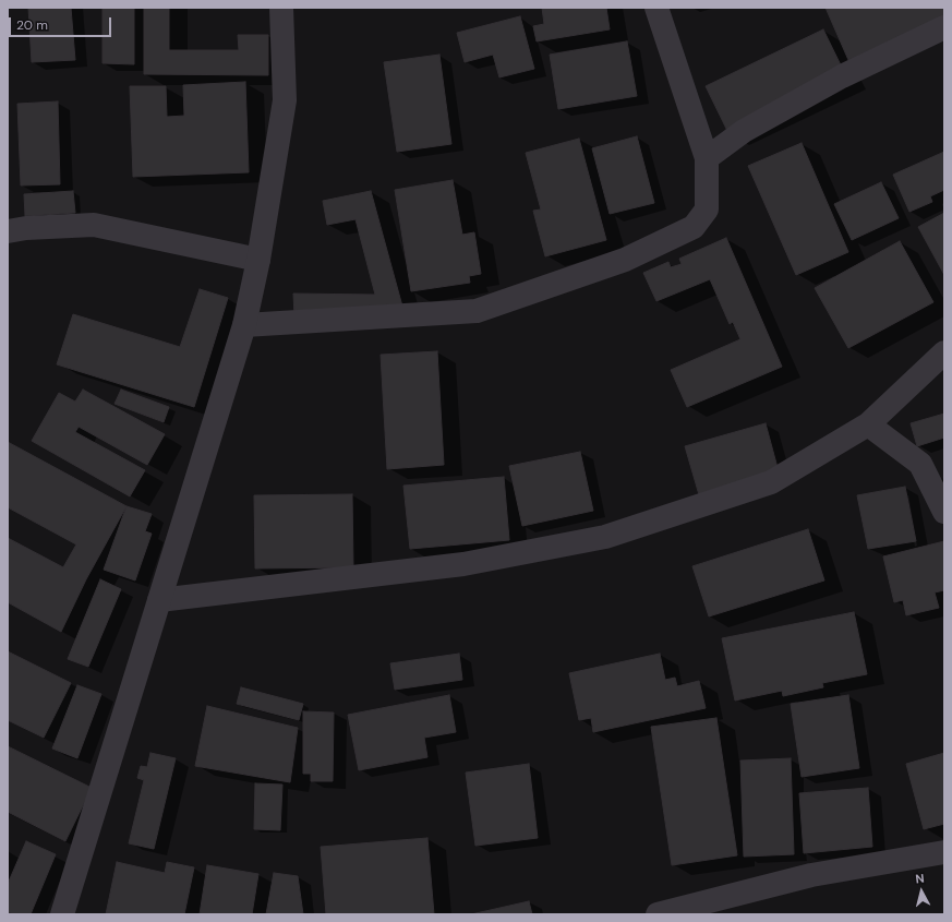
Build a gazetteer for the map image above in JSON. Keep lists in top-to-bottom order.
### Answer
{
  "scale_bar": "20 m",
  "north": "top"
}
